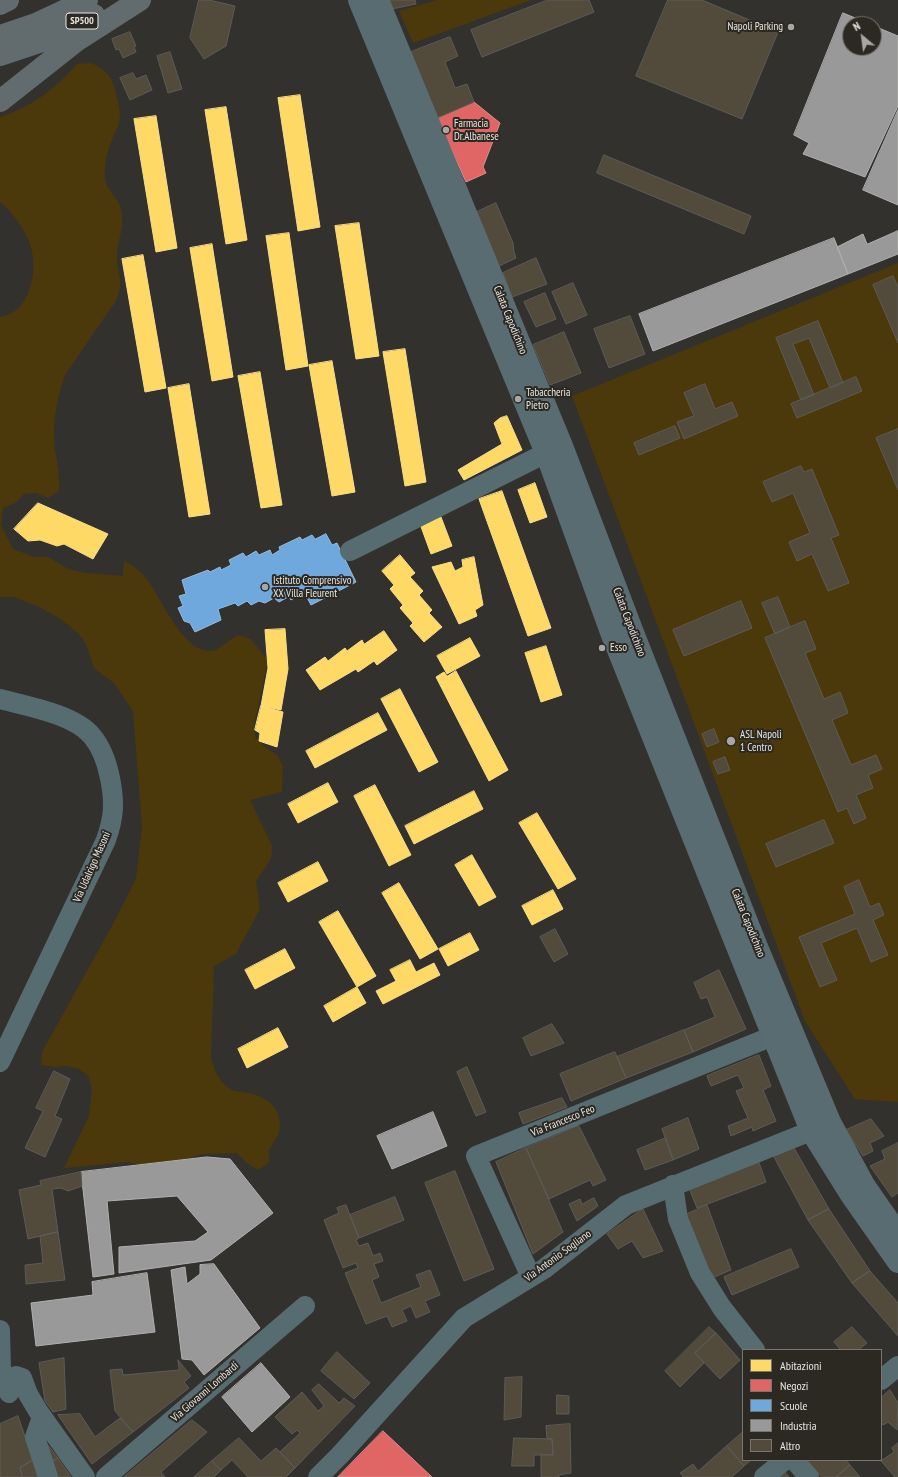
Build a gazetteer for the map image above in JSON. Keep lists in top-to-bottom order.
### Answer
{
  "streets": {
    "highway": ["SP500"],
    "main road": ["Calata Capodichino", "Via Antonio Sogliano"],
    "street": ["Via Udalrigo Masoni", "Via Francesco Feo", "Via Giovanni Lombardi"]
  },
  "crossings": [
    ["Calata Capodichino", "Via Francesco Feo"],
    ["Calata Capodichino", "Via Antonio Sogliano"],
    ["Via Francesco Feo", "Via Antonio Sogliano"]
  ],
  "places": [
    "Napoli Parking",
    "Farmacia Dr.Albanese",
    "Tabaccheria Pietro",
    "Istituto Comprensivo XX Villa Fleurent",
    "Esso",
    "ASL Napoli 1 Centro"
  ],
  "legend": [
    "Abitazioni",
    "Negozi",
    "Scuole",
    "Industria",
    "Altro"
  ],
  "north": "top left"
}
